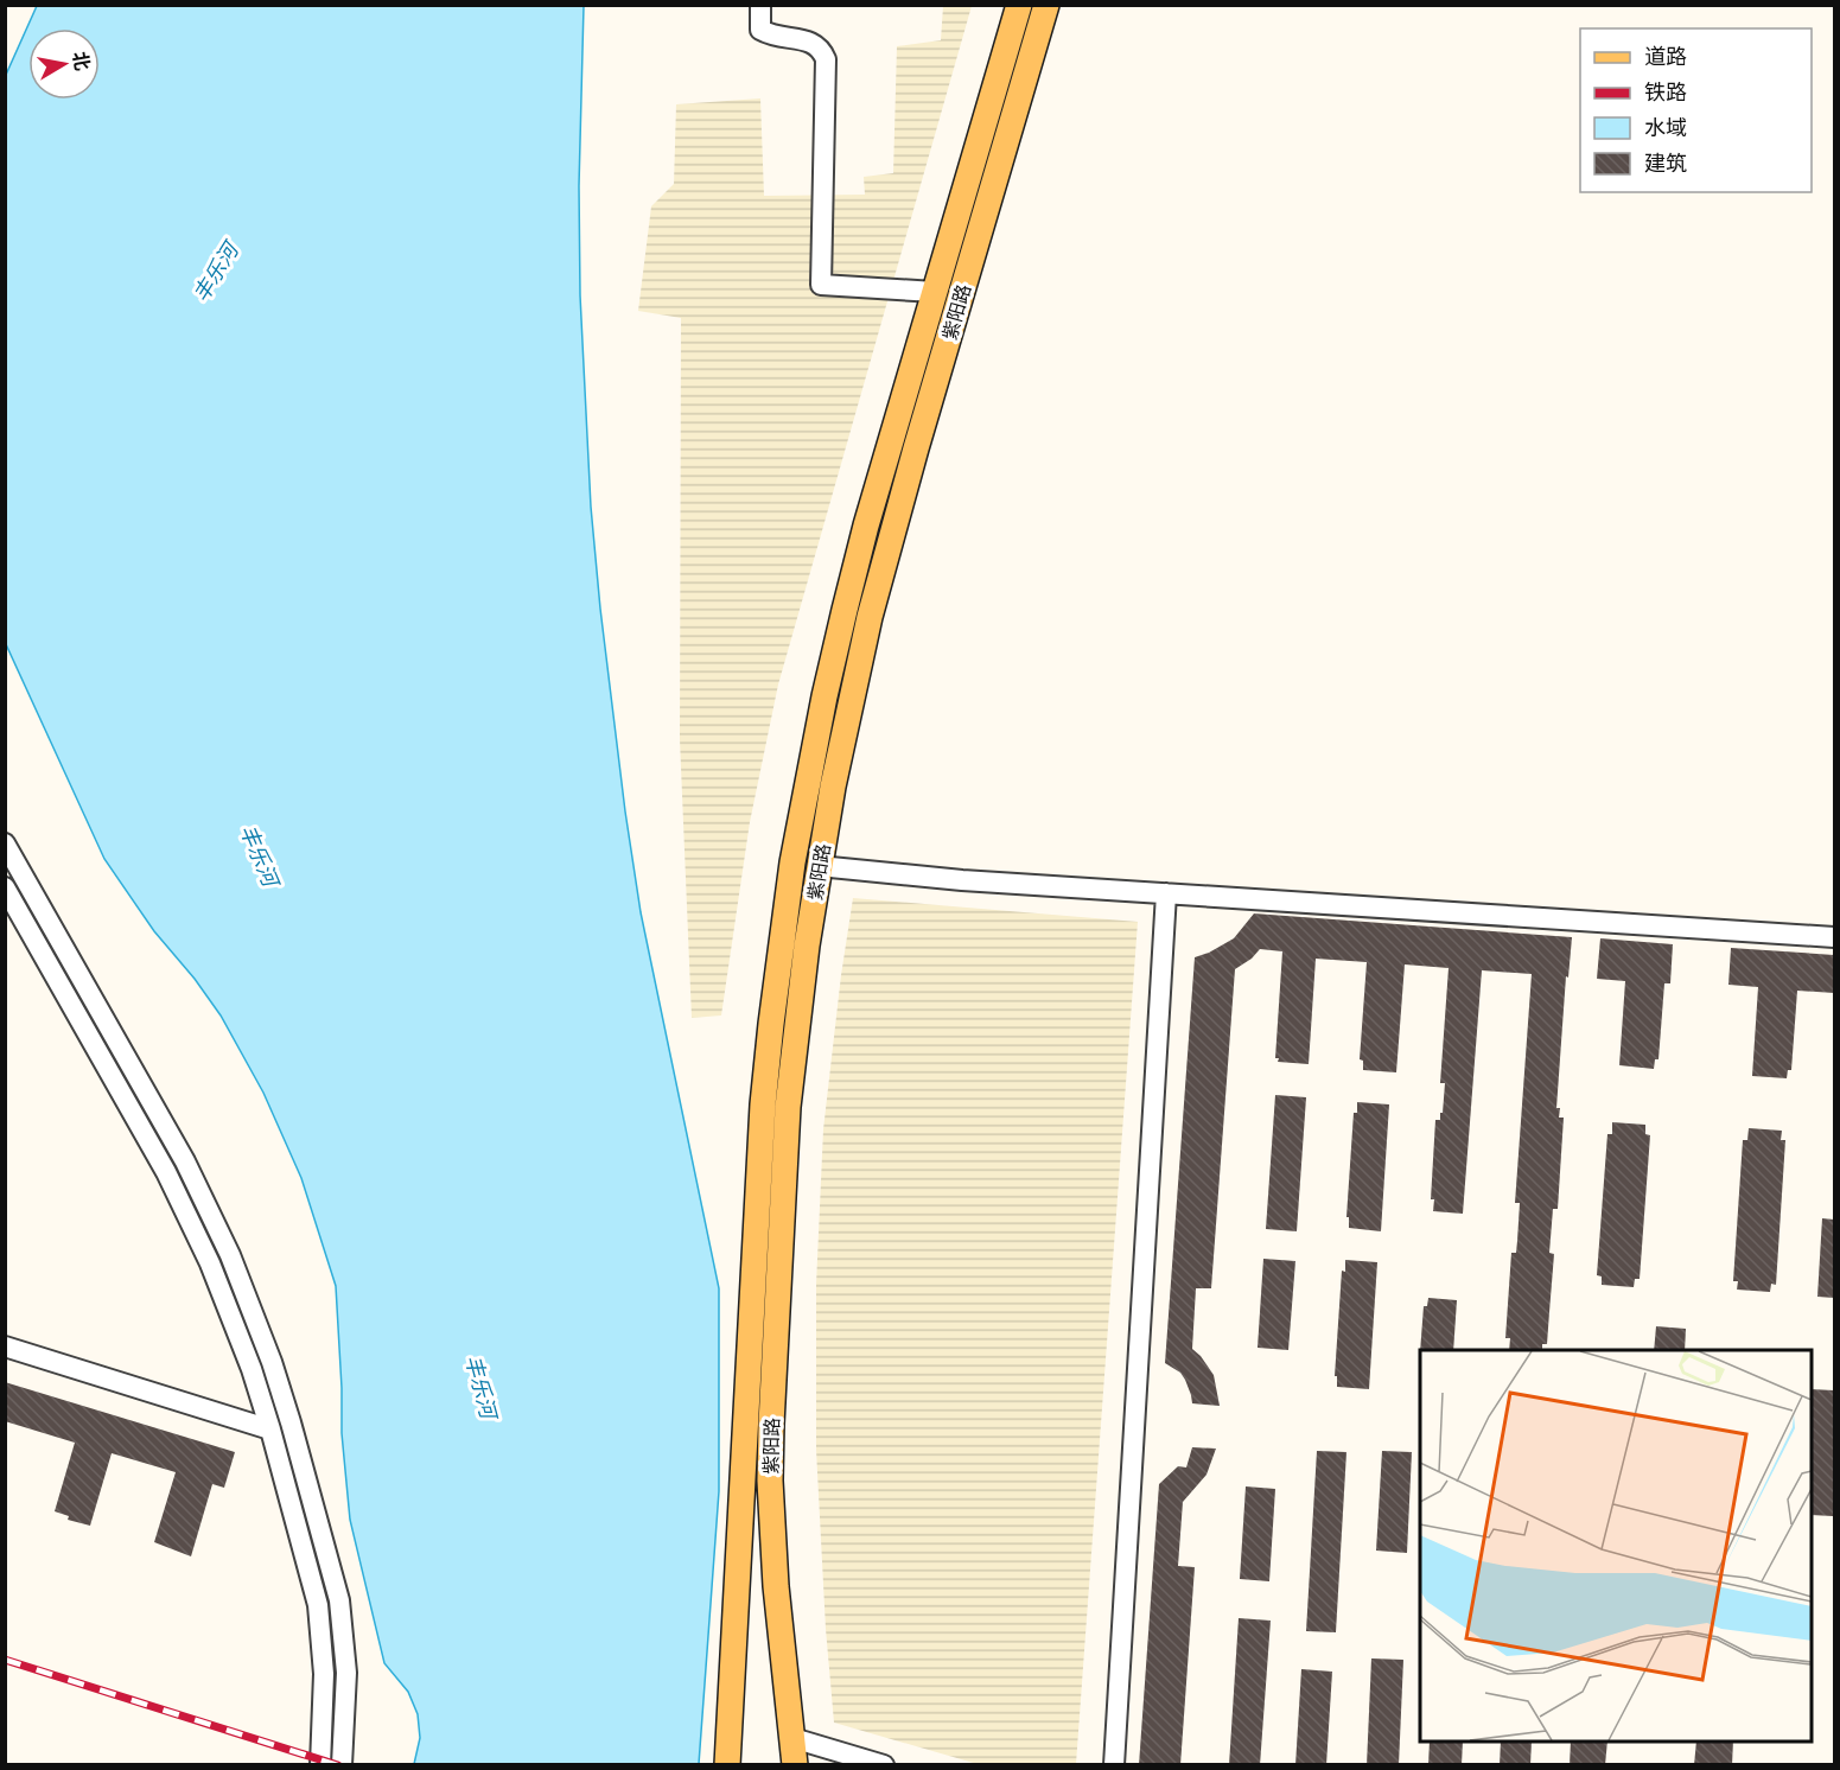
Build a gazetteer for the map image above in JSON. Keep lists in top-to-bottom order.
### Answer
{
  "streets": {
    "main road": ["紫阳路"]
  },
  "water": ["丰乐河"],
  "legend": [
    "道路",
    "铁路",
    "水域",
    "建筑"
  ],
  "north": "right"
}
